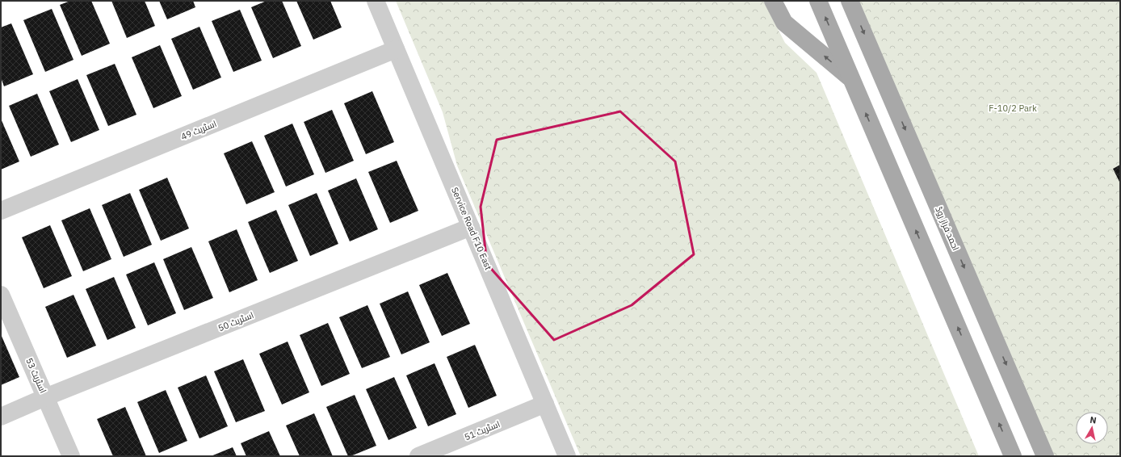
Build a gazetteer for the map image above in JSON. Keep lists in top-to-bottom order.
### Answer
{
  "streets": {
    "main road": ["احمد فراز روڈ"],
    "street": [
      "اسٹریٹ 49",
      "Service Road F10 East",
      "اسٹریٹ 50",
      "اسٹریٹ 53",
      "اسٹریٹ 51"
    ]
  },
  "crossings": [
    ["اسٹریٹ 49", "Service Road F10 East"],
    ["Service Road F10 East", "اسٹریٹ 50"],
    ["Service Road F10 East", "اسٹریٹ 51"],
    ["اسٹریٹ 50", "اسٹریٹ 53"]
  ],
  "parks": ["F-10/2 Park"],
  "north": "top"
}
